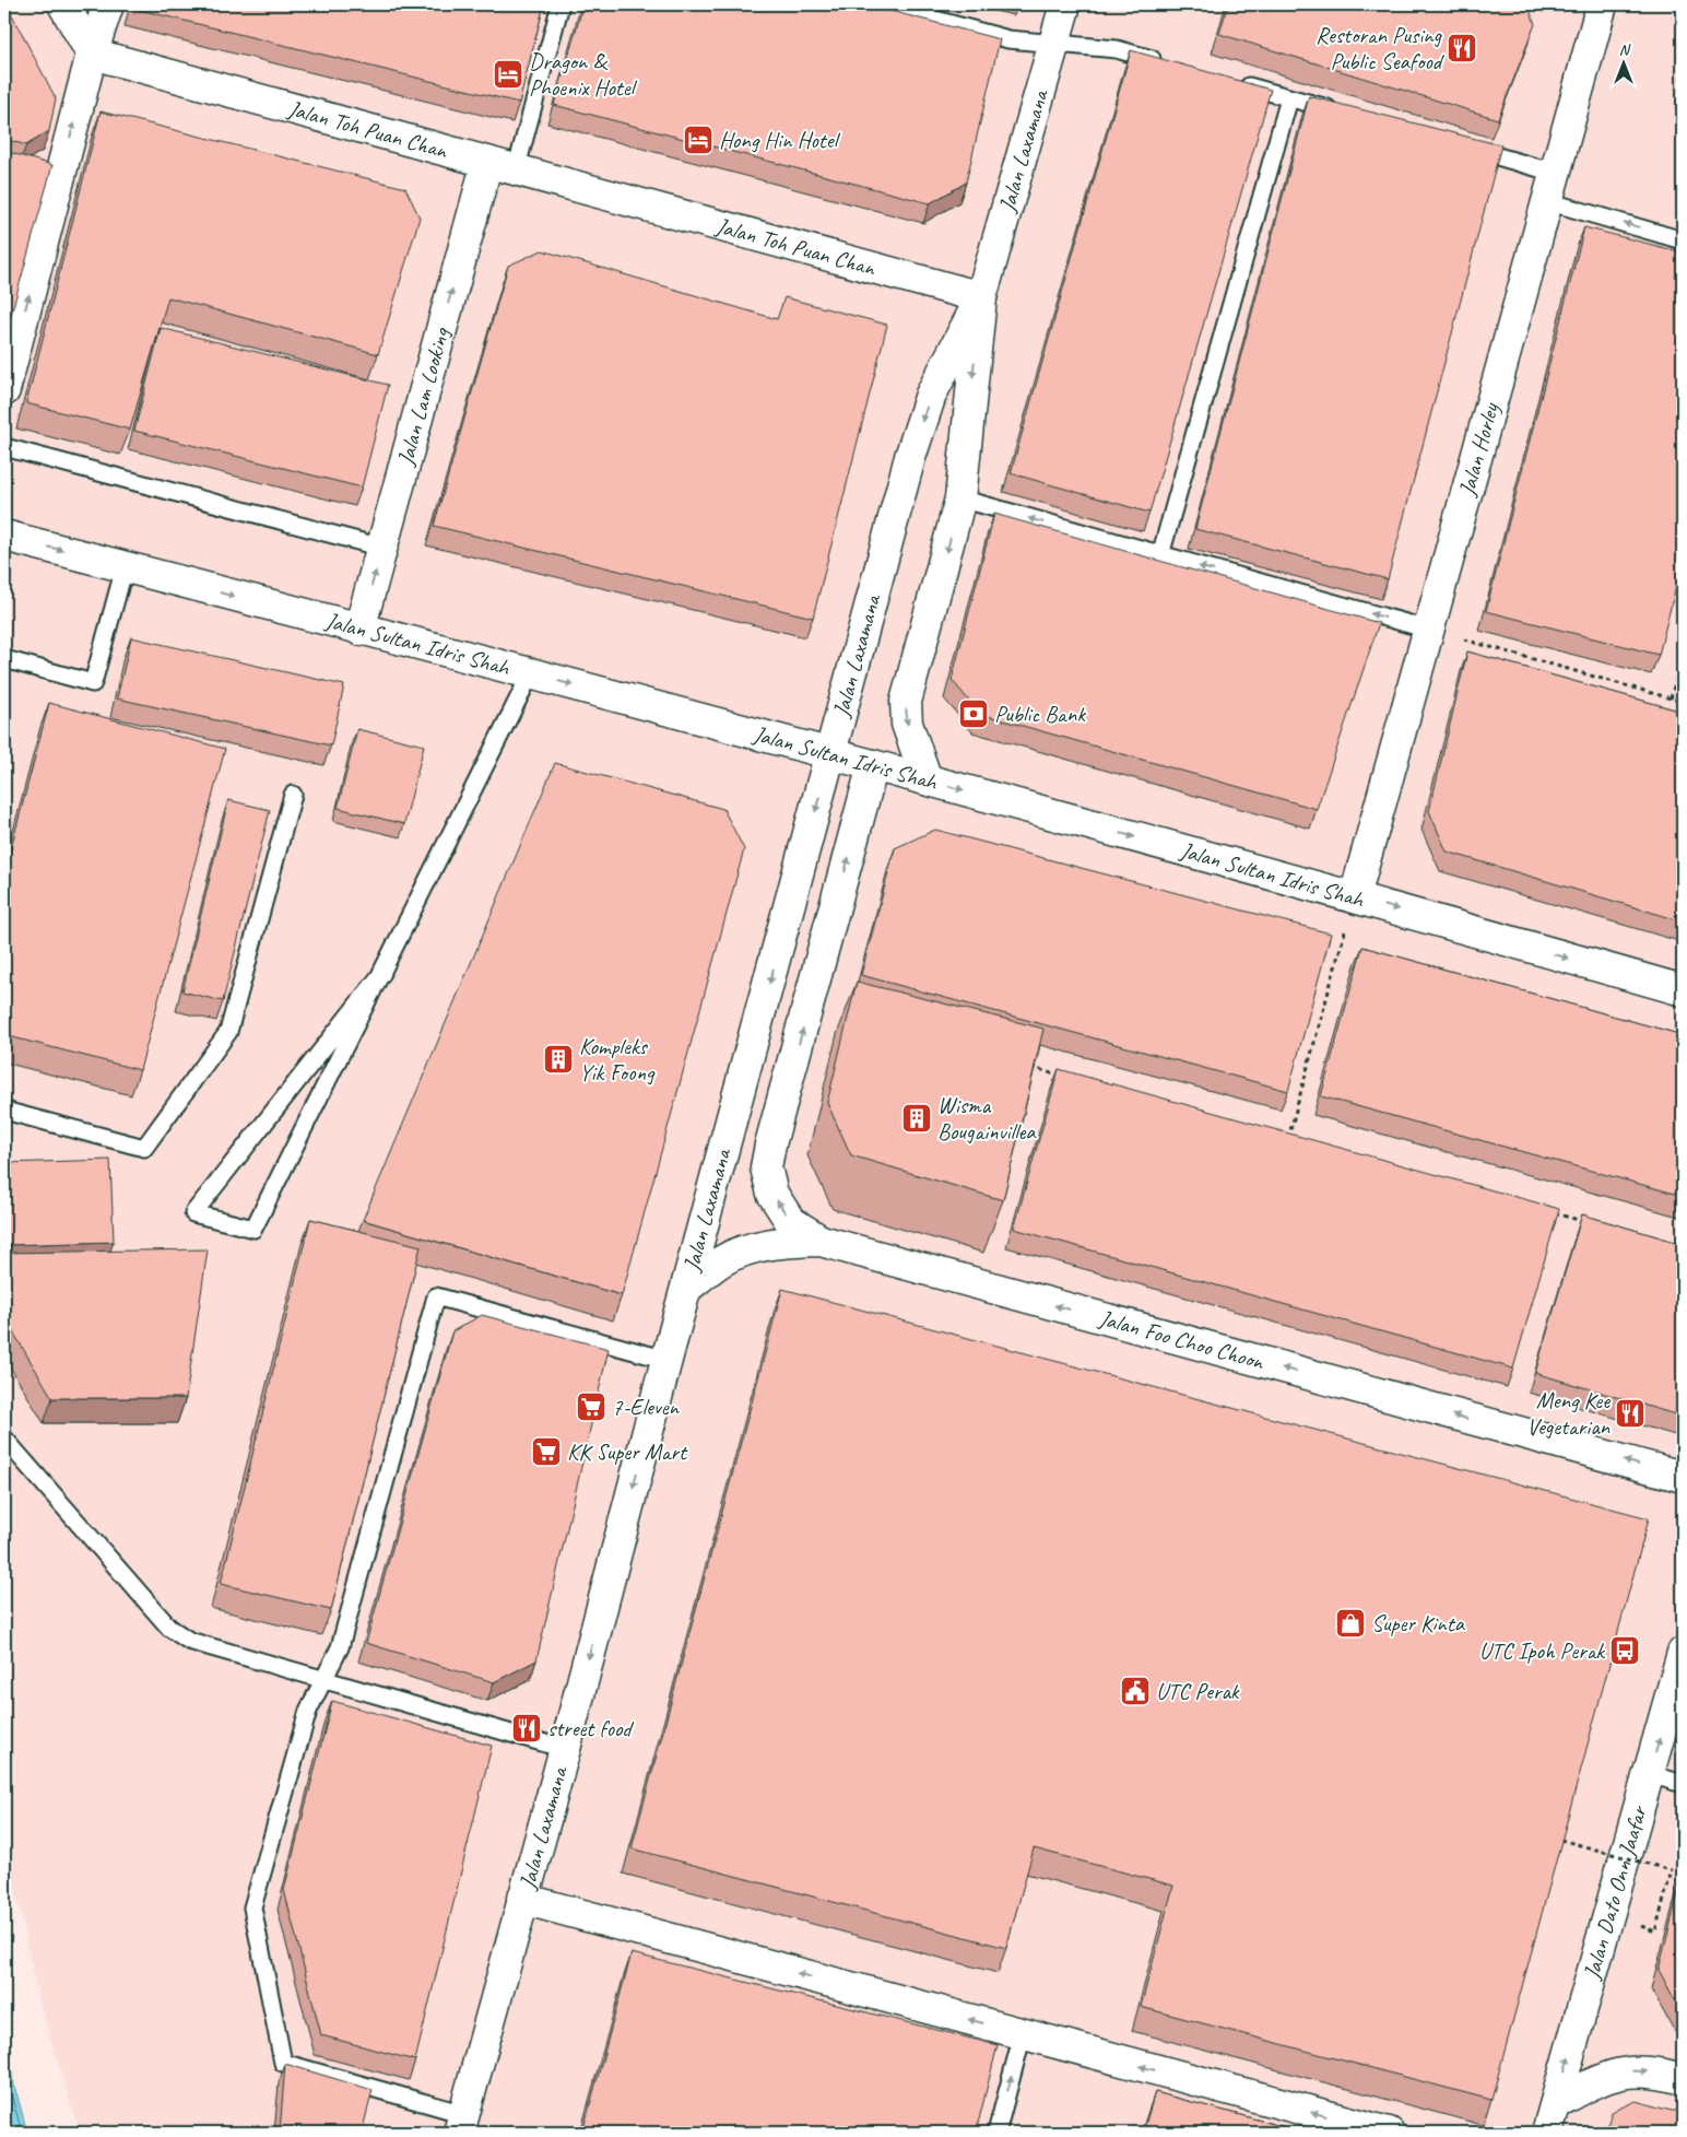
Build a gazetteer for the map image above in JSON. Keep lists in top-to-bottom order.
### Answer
{
  "streets": {
    "main road": [
      "Jalan Toh Puan Chan",
      "Jalan Laxamana",
      "Jalan Lam Looking",
      "Jalan Horley",
      "Jalan Sultan Idris Shah",
      "Jalan Foo Choo Choon",
      "Jalan Dato Onn Jaafar"
    ]
  },
  "crossings": [
    ["Jalan Toh Puan Chan", "Jalan Laxamana"],
    ["Jalan Toh Puan Chan", "Jalan Lam Looking"],
    ["Jalan Laxamana", "Jalan Sultan Idris Shah"],
    ["Jalan Laxamana", "Jalan Foo Choo Choon"],
    ["Jalan Lam Looking", "Jalan Sultan Idris Shah"],
    ["Jalan Horley", "Jalan Sultan Idris Shah"]
  ],
  "one_way": [
    "Jalan Laxamana",
    "Jalan Lam Looking",
    "Jalan Sultan Idris Shah",
    "Jalan Foo Choo Choon",
    "Jalan Dato Onn Jaafar"
  ],
  "places": {
    "restaurant": ["Restoran Pusing Public Seafood", "Meng Kee Vegetarian", "street food"],
    "hotel": ["Dragon & Phoenix Hotel", "Hong Hin Hotel"],
    "bank": ["Public Bank"],
    "building": ["Kompleks Yik Foong", "Wisma Bougainvillea"],
    "supermarket": ["7-Eleven", "KK Super Mart"],
    "shop": ["Super Kinta"],
    "bus stop": ["UTC Ipoh Perak"],
    "public building": ["UTC Perak"]
  },
  "north": "top"
}
